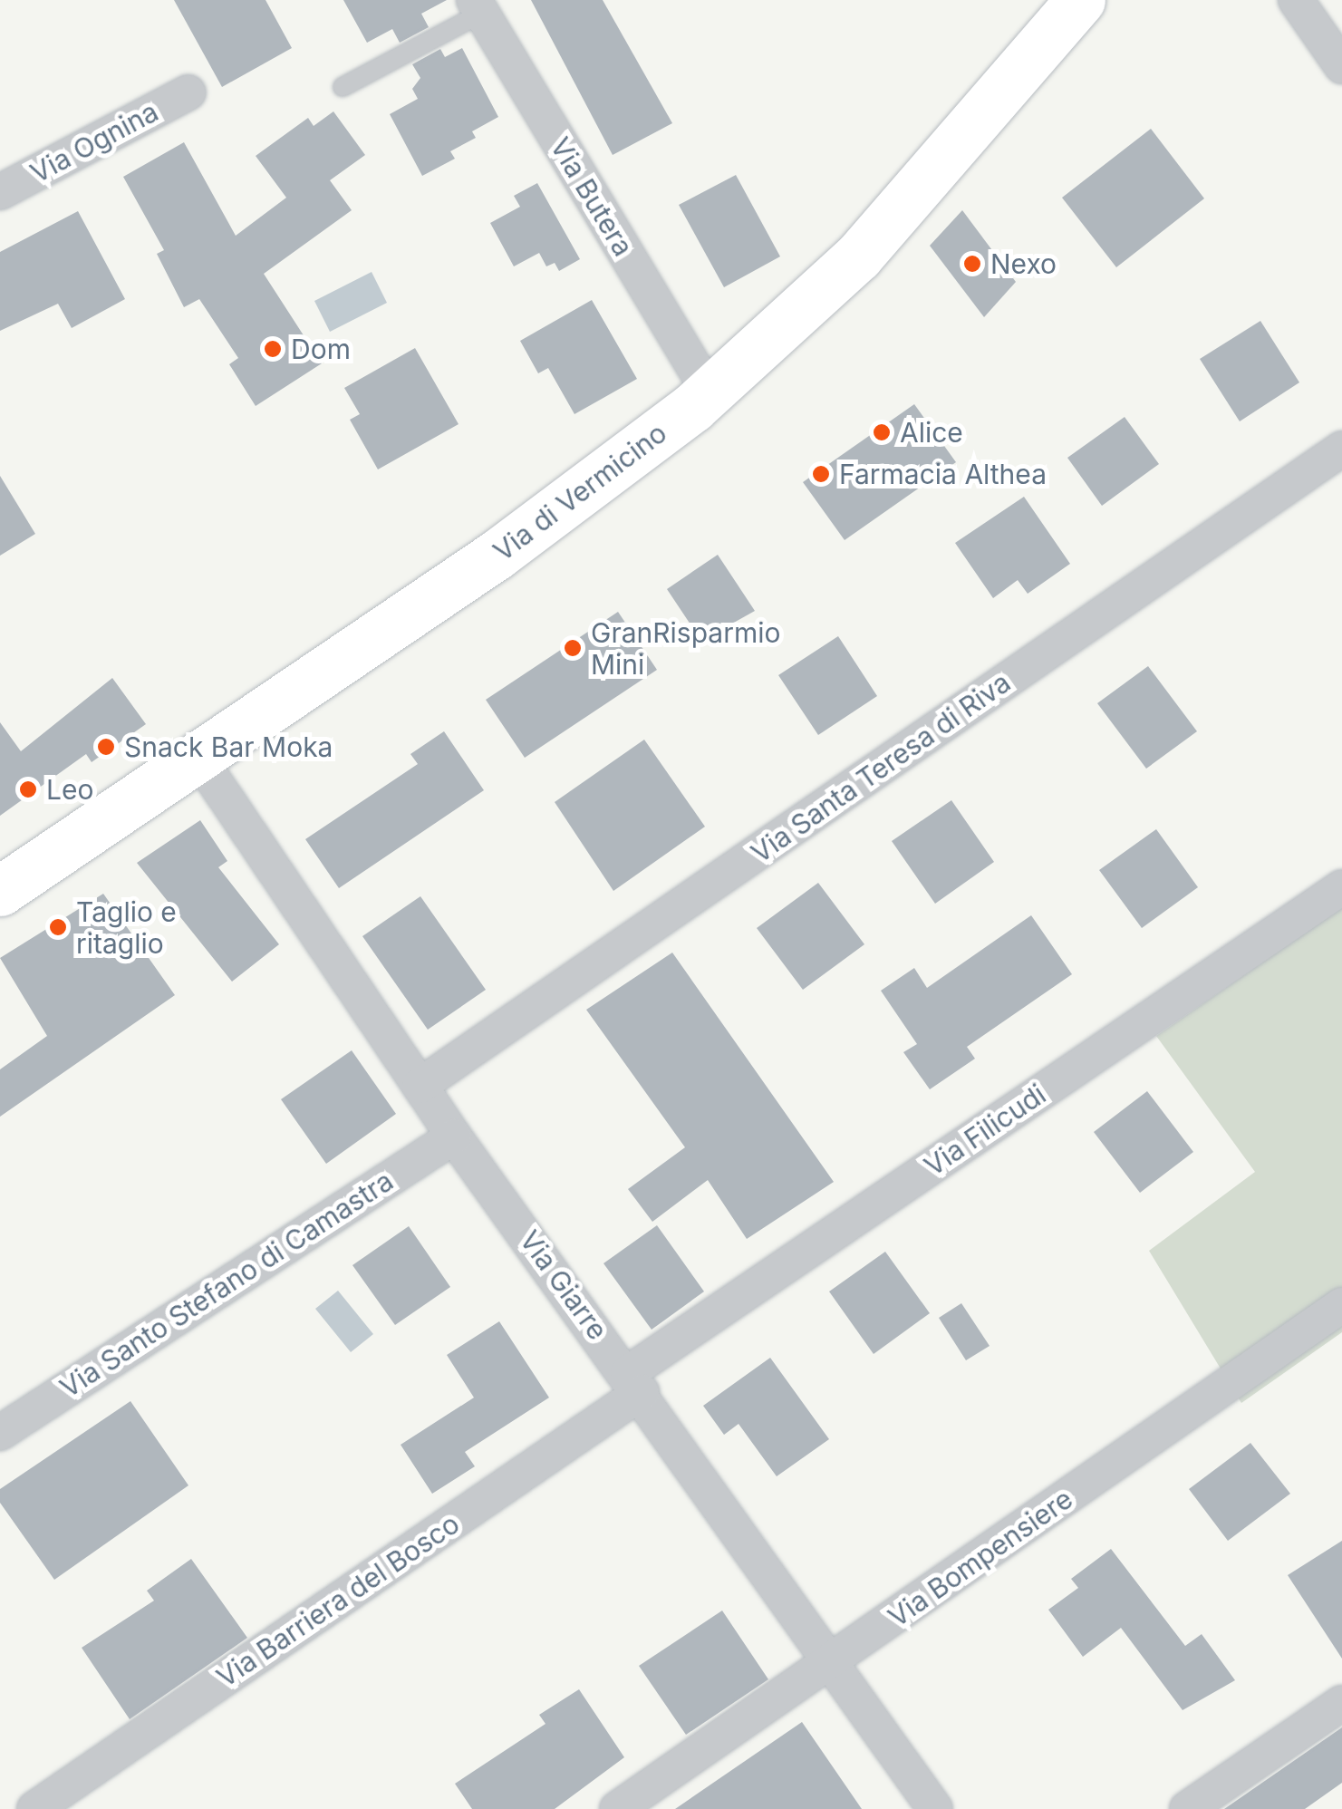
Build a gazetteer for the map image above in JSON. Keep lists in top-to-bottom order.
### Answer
{
  "streets": {
    "main road": ["Via di Vermicino"],
    "street": [
      "Via Ognina",
      "Via Butera",
      "Via Santa Teresa di Riva",
      "Via Filicudi",
      "Via Santo Stefano di Camastra",
      "Via Giarre",
      "Via Bompensiere",
      "Via Barriera del Bosco"
    ]
  },
  "crossings": [
    ["Via Butera", "Via di Vermicino"],
    ["Via di Vermicino", "Via Giarre"],
    ["Via Santa Teresa di Riva", "Via Giarre"],
    ["Via Filicudi", "Via Giarre"],
    ["Via Filicudi", "Via Barriera del Bosco"],
    ["Via Santo Stefano di Camastra", "Via Giarre"],
    ["Via Giarre", "Via Bompensiere"],
    ["Via Giarre", "Via Barriera del Bosco"]
  ],
  "places": [
    "Nexo",
    "Dom",
    "Alice",
    "Farmacia Althea",
    "GranRisparmio Mini",
    "Snack Bar Moka",
    "Leo",
    "Taglio e ritaglio"
  ]
}
